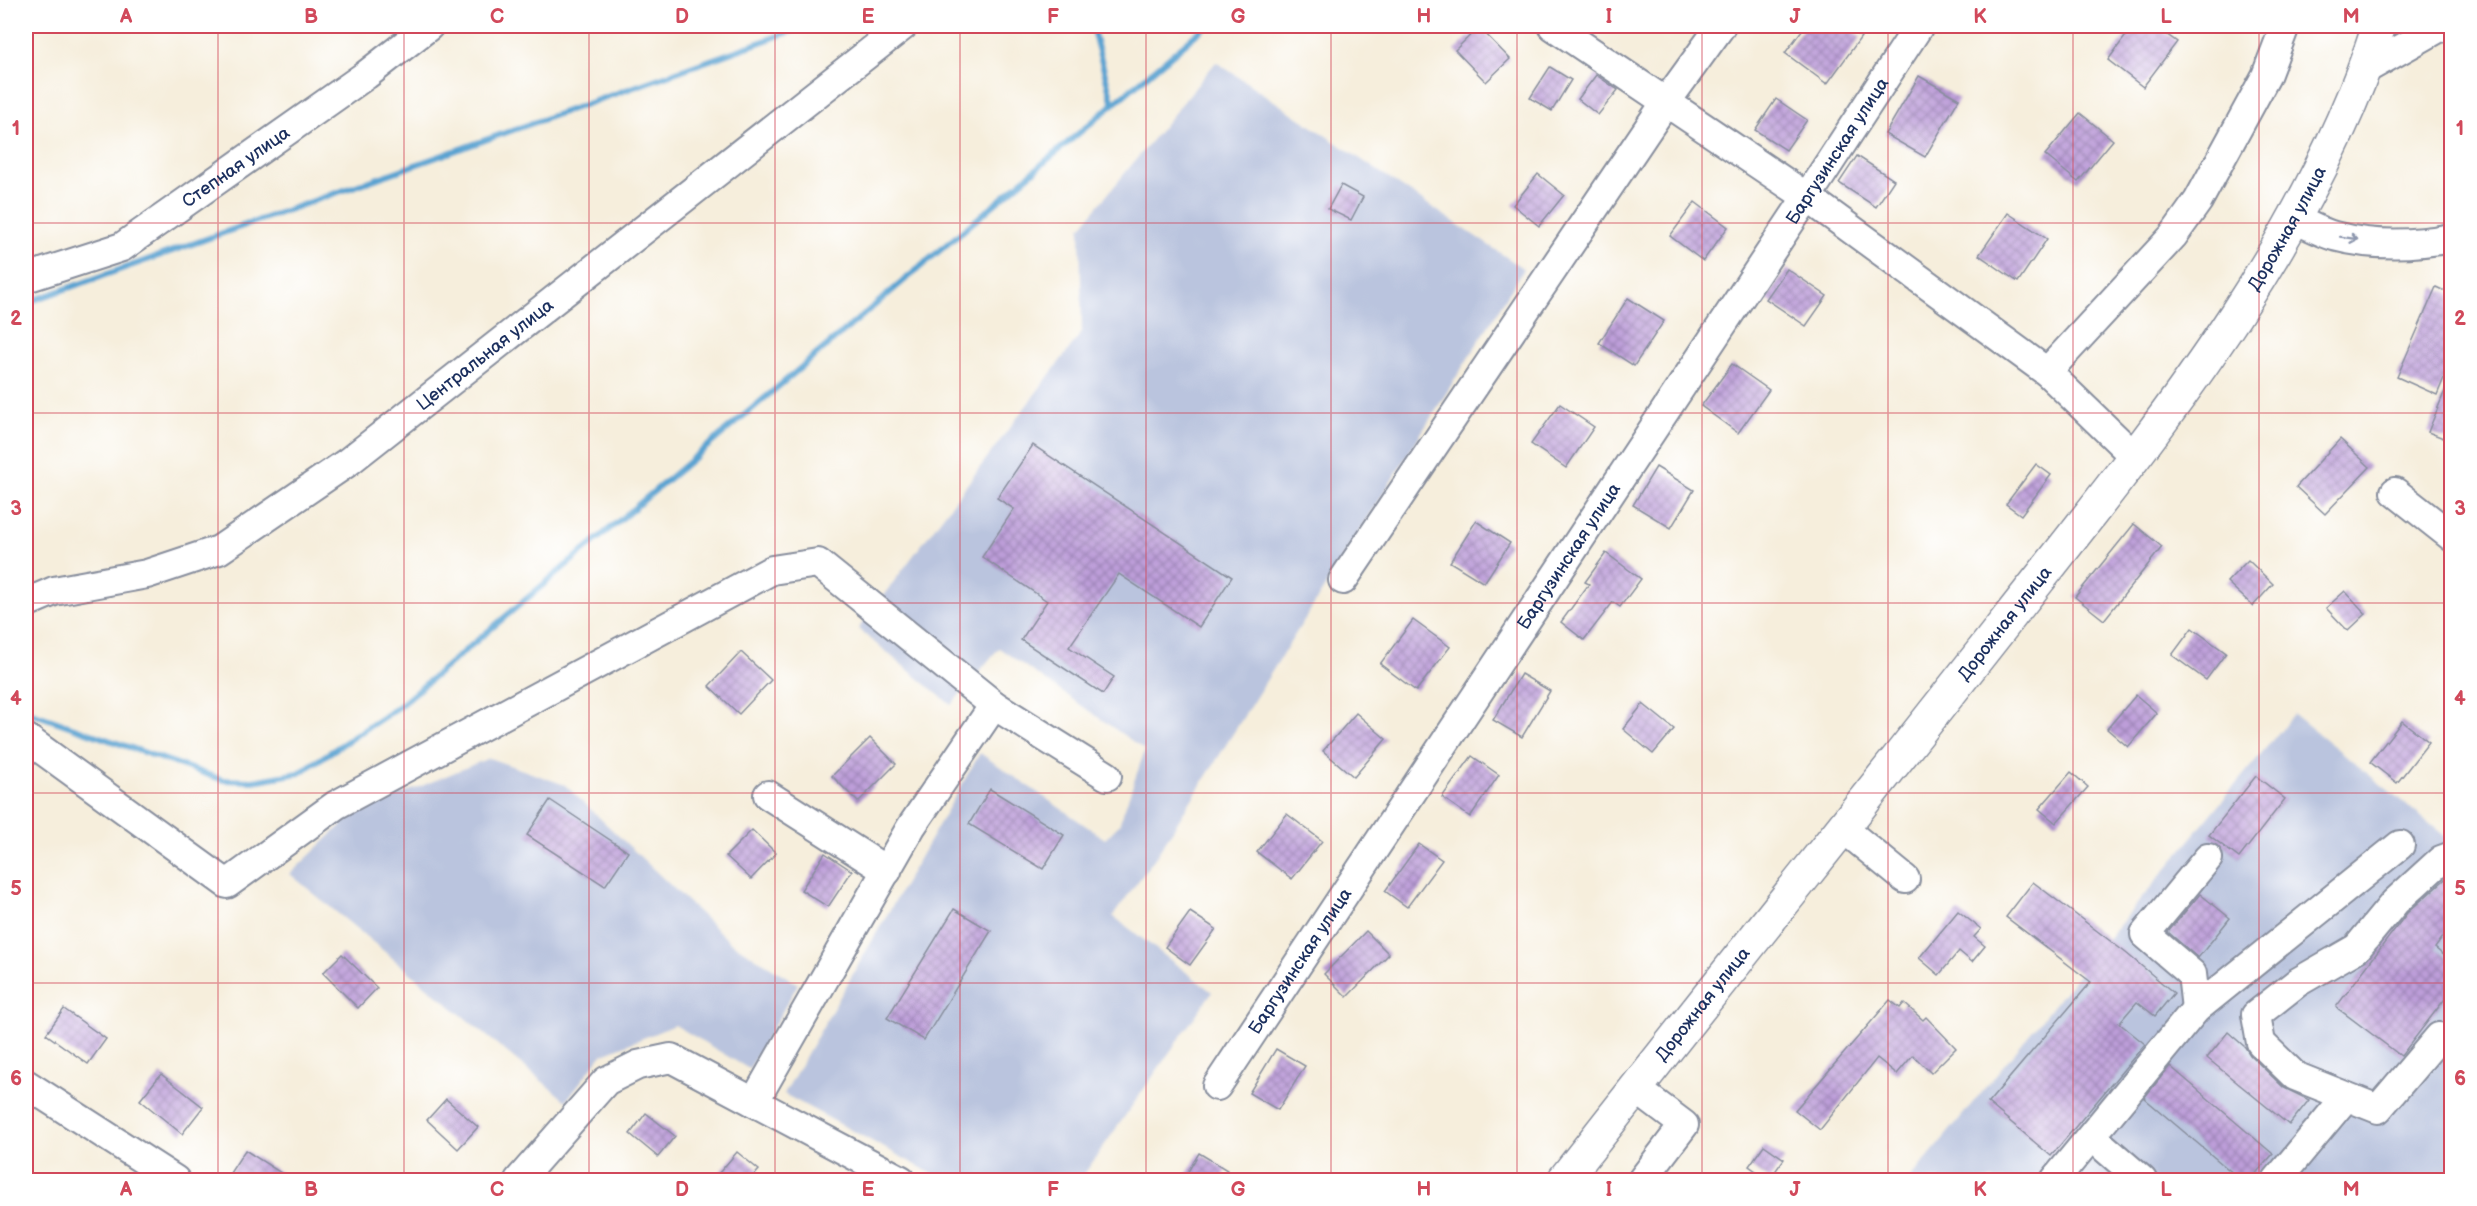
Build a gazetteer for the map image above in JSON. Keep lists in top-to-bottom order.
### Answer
{
  "streets": {
    "main road": ["Дорожная улица"],
    "street": ["Баргузинская улица", "Степная улица", "Центральная улица"]
  },
  "grid": {
    "columns": [
      "A",
      "B",
      "C",
      "D",
      "E",
      "F",
      "G",
      "H",
      "I",
      "J",
      "K",
      "L",
      "M"
    ],
    "rows": [
      "1",
      "2",
      "3",
      "4",
      "5",
      "6"
    ]
  }
}
